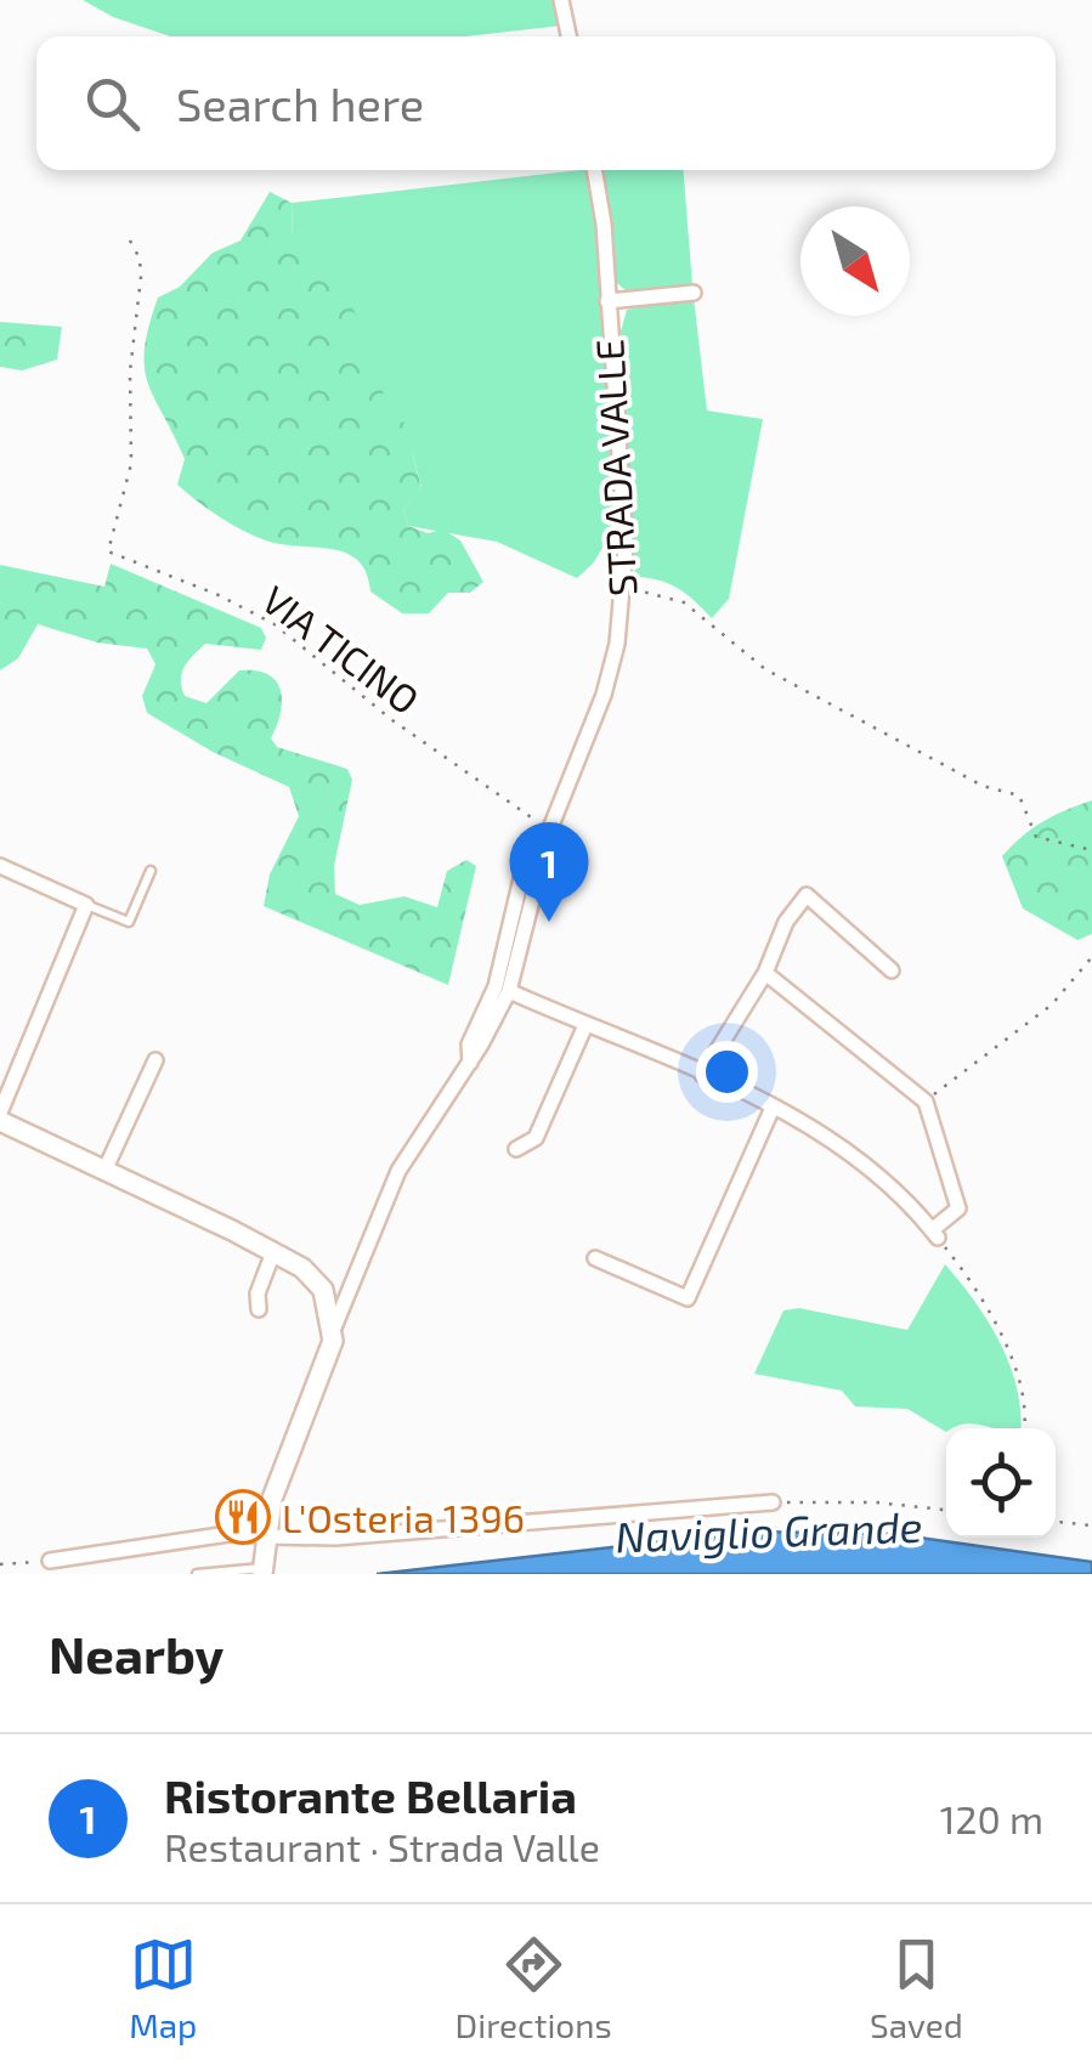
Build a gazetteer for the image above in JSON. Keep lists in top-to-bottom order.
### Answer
{
  "streets": {
    "street": ["STRADA VALLE"],
    "path": ["VIA TICINO"]
  },
  "crossings": [
    ["STRADA VALLE", "VIA TICINO"]
  ],
  "water": ["Naviglio Grande"],
  "places": {
    "restaurant": ["L'Osteria 1396"]
  },
  "north": "bottom right",
  "page": {
    "search": "Search here",
    "pins": "1",
    "heading": "Nearby",
    "list": [
      {
        "mark": "1",
        "name": "Ristorante Bellaria",
        "note": "Restaurant · Strada Valle",
        "value": "120 m"
      }
    ],
    "nav": ["Map", "Directions", "Saved"]
  }
}
